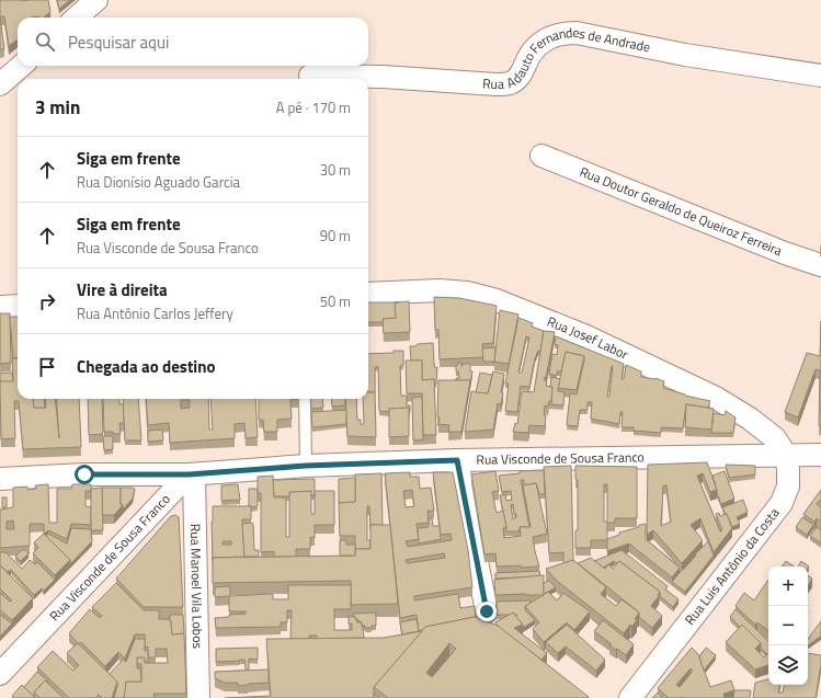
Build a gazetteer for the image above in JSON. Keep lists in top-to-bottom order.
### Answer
{
  "streets": {
    "street": [
      "Rua Adauto Fernandes de Andrade",
      "Rua Doutor Geraldo de Queiroz Ferreira",
      "Rua Josef Labor",
      "Rua Visconde de Sousa Franco",
      "Rua Luis Antônio da Costa",
      "Rua Manoel Vila Lobos"
    ]
  },
  "crossings": [
    ["Rua Josef Labor", "Rua Visconde de Sousa Franco"],
    ["Rua Josef Labor", "Rua Luis Antônio da Costa"],
    ["Rua Visconde de Sousa Franco", "Rua Luis Antônio da Costa"],
    ["Rua Visconde de Sousa Franco", "Rua Manoel Vila Lobos"]
  ],
  "page": {
    "search": "Pesquisar aqui",
    "heading": ["3 min", "A pé · 170 m"],
    "list": [
      ["Siga em frente", "Rua Dionísio Aguado Garcia", "30 m"],
      ["Siga em frente", "Rua Visconde de Sousa Franco", "90 m"],
      ["Vire à direita", "Rua Antônio Carlos Jeffery", "50 m"],
      "Chegada ao destino"
    ],
    "map_buttons": ["+", "−"]
  }
}
